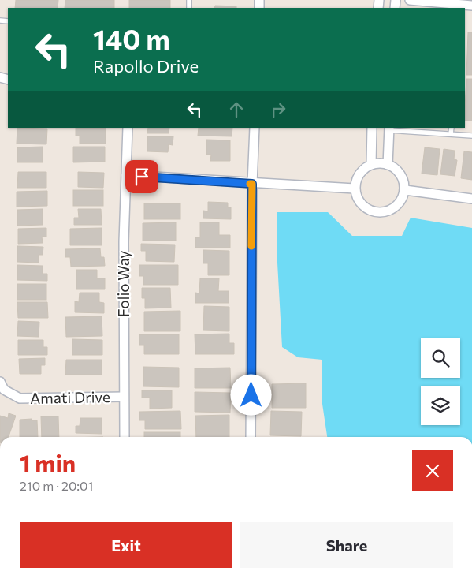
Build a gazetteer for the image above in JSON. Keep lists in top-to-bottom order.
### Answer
{
  "streets": {
    "street": ["Folio Way", "Amati Drive"]
  },
  "crossings": [
    ["Folio Way", "Amati Drive"]
  ],
  "page": {
    "turn": ["140 m", "Rapollo Drive"],
    "heading": ["1 min", "210 m · 20:01"],
    "buttons": ["Exit", "Share"]
  }
}
